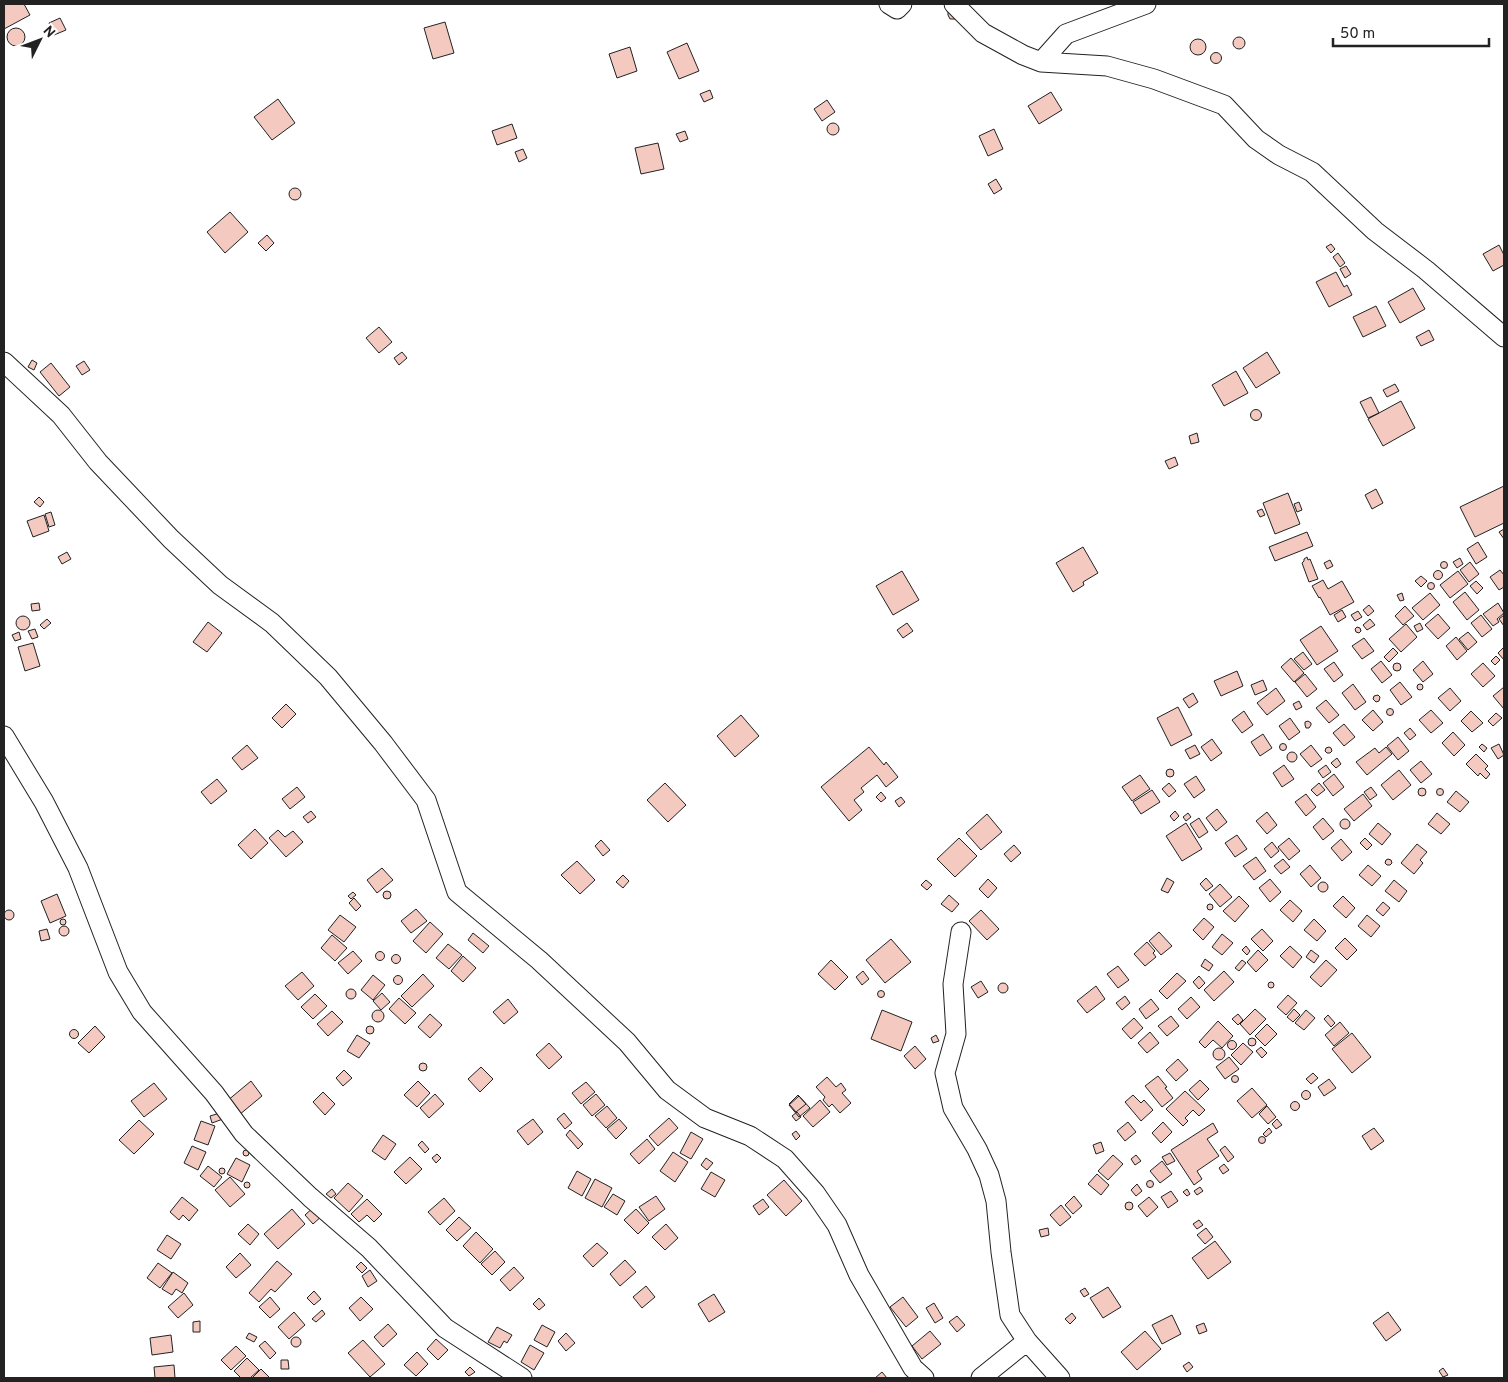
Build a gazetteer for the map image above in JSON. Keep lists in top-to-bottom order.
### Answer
{
  "scale_bar": "50 m",
  "north": "top right"
}
